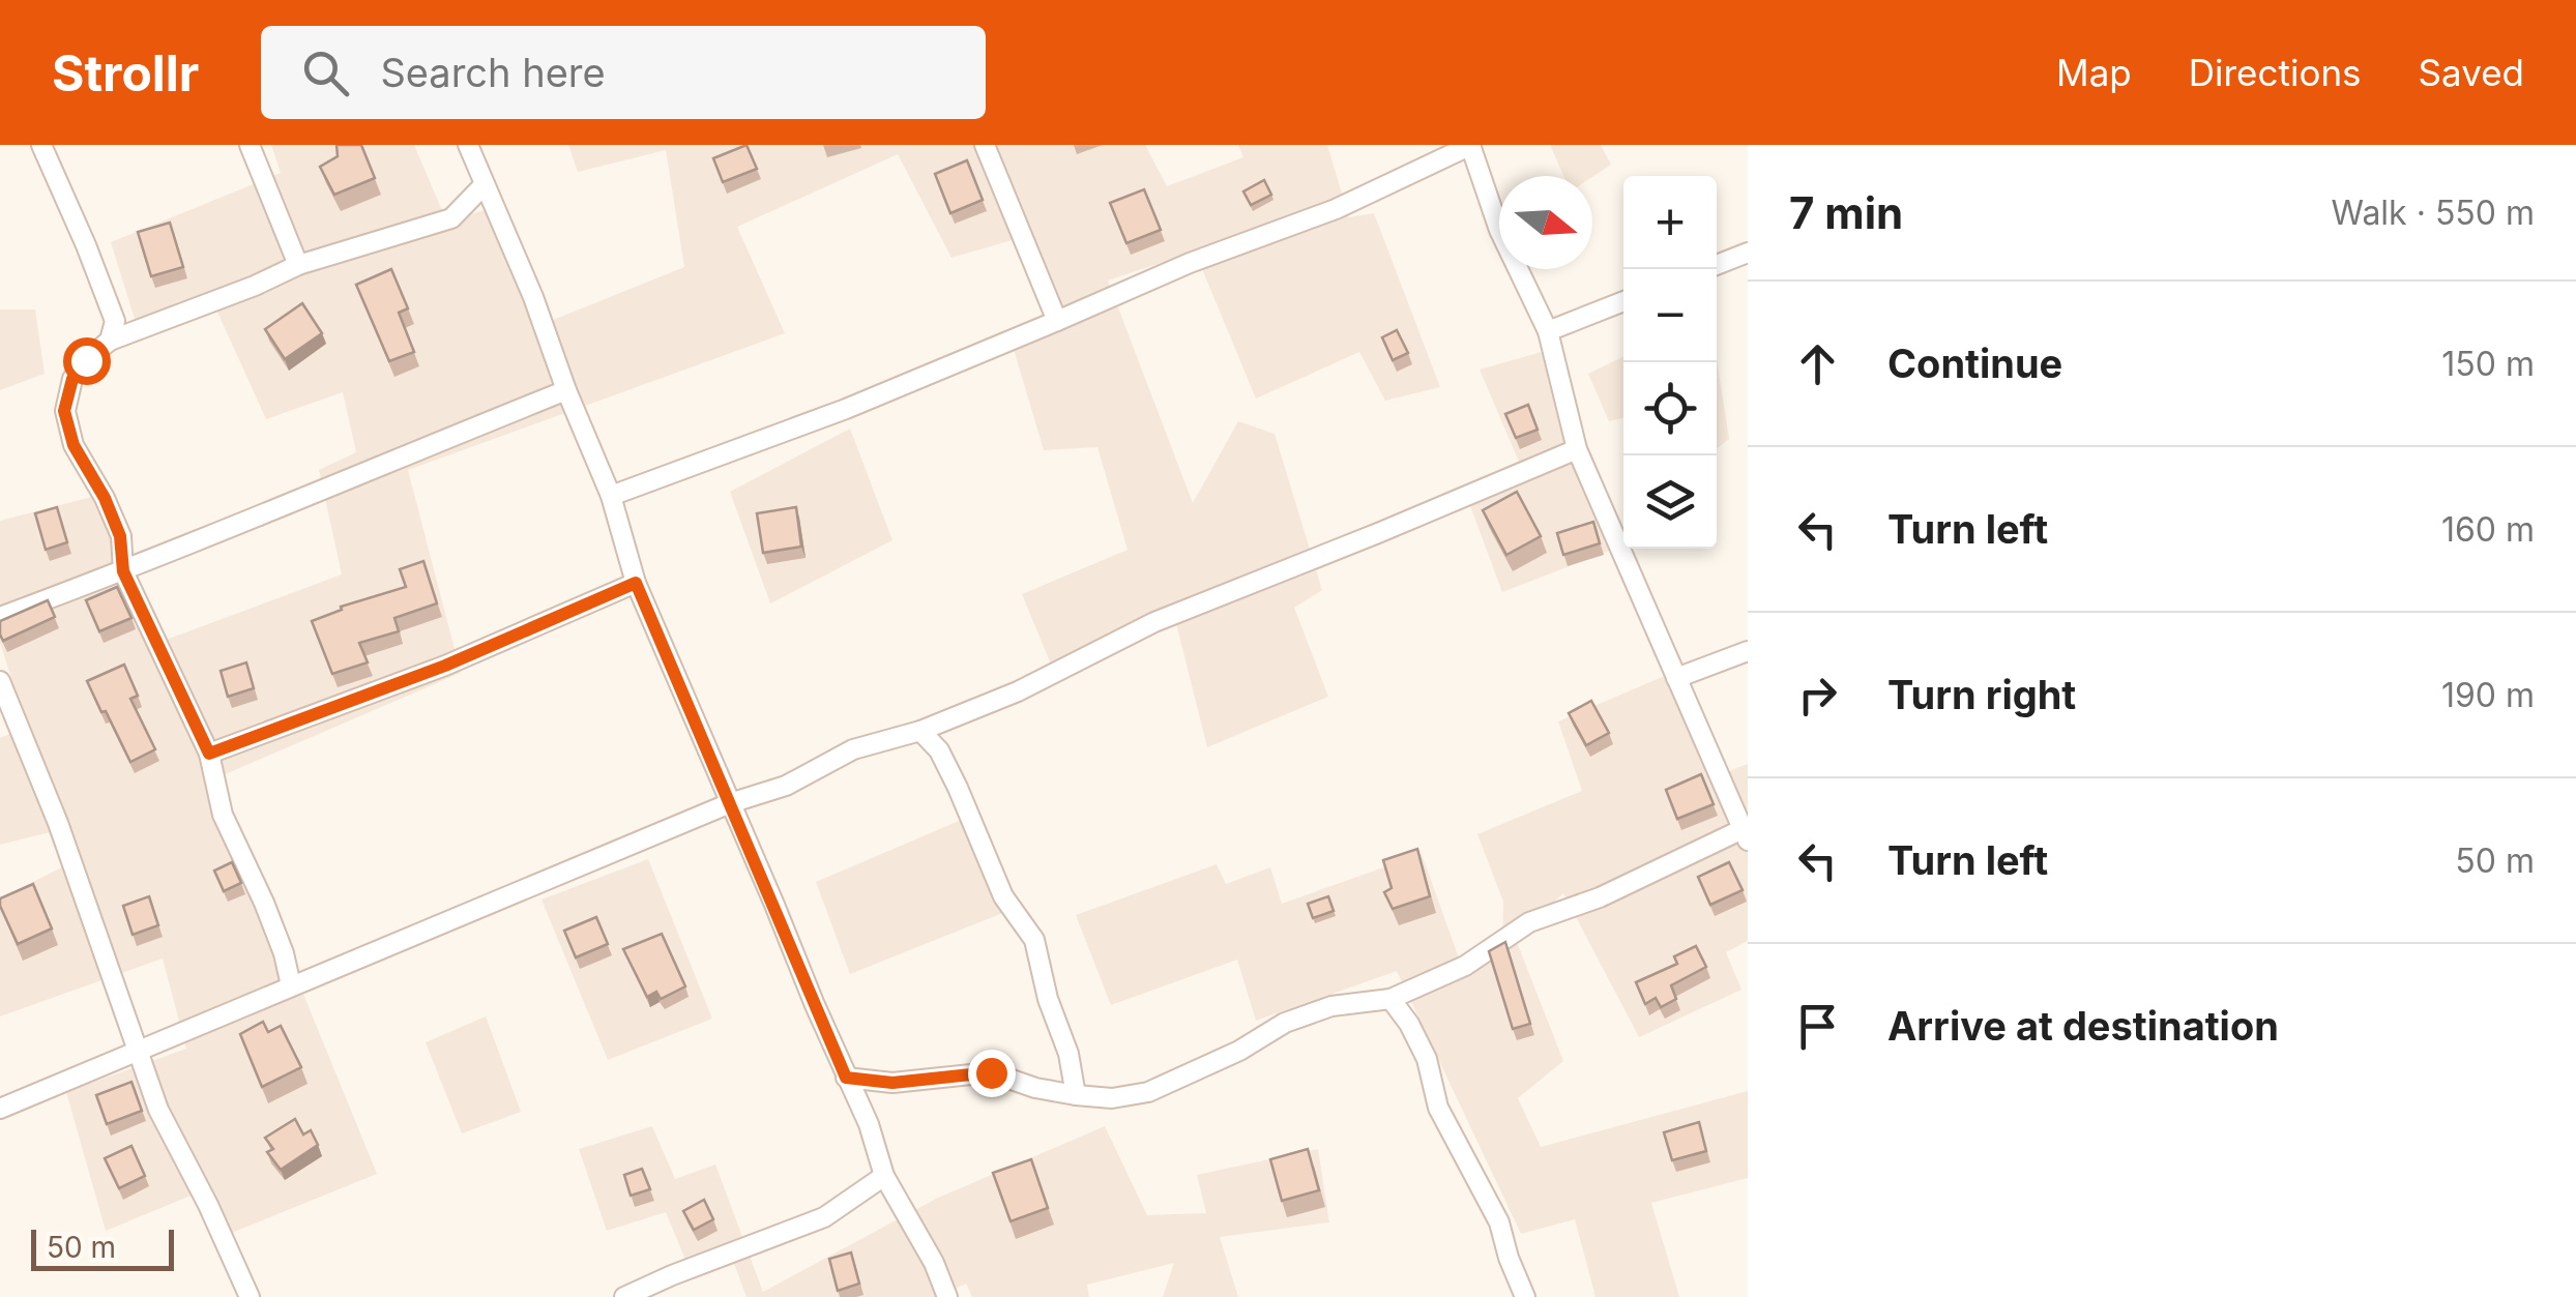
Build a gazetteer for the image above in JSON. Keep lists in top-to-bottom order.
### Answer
{
  "scale_bar": "50 m",
  "north": "right",
  "page": {
    "header": "Strollr",
    "search": "Search here",
    "nav": ["Map", "Directions", "Saved"],
    "heading": ["7 min", "Walk · 550 m"],
    "map_buttons": ["+", "−"],
    "list": [
      ["Continue", "150 m"],
      ["Turn left", "160 m"],
      ["Turn right", "190 m"],
      ["Turn left", "50 m"],
      "Arrive at destination"
    ],
    "scale": "50 m"
  }
}
